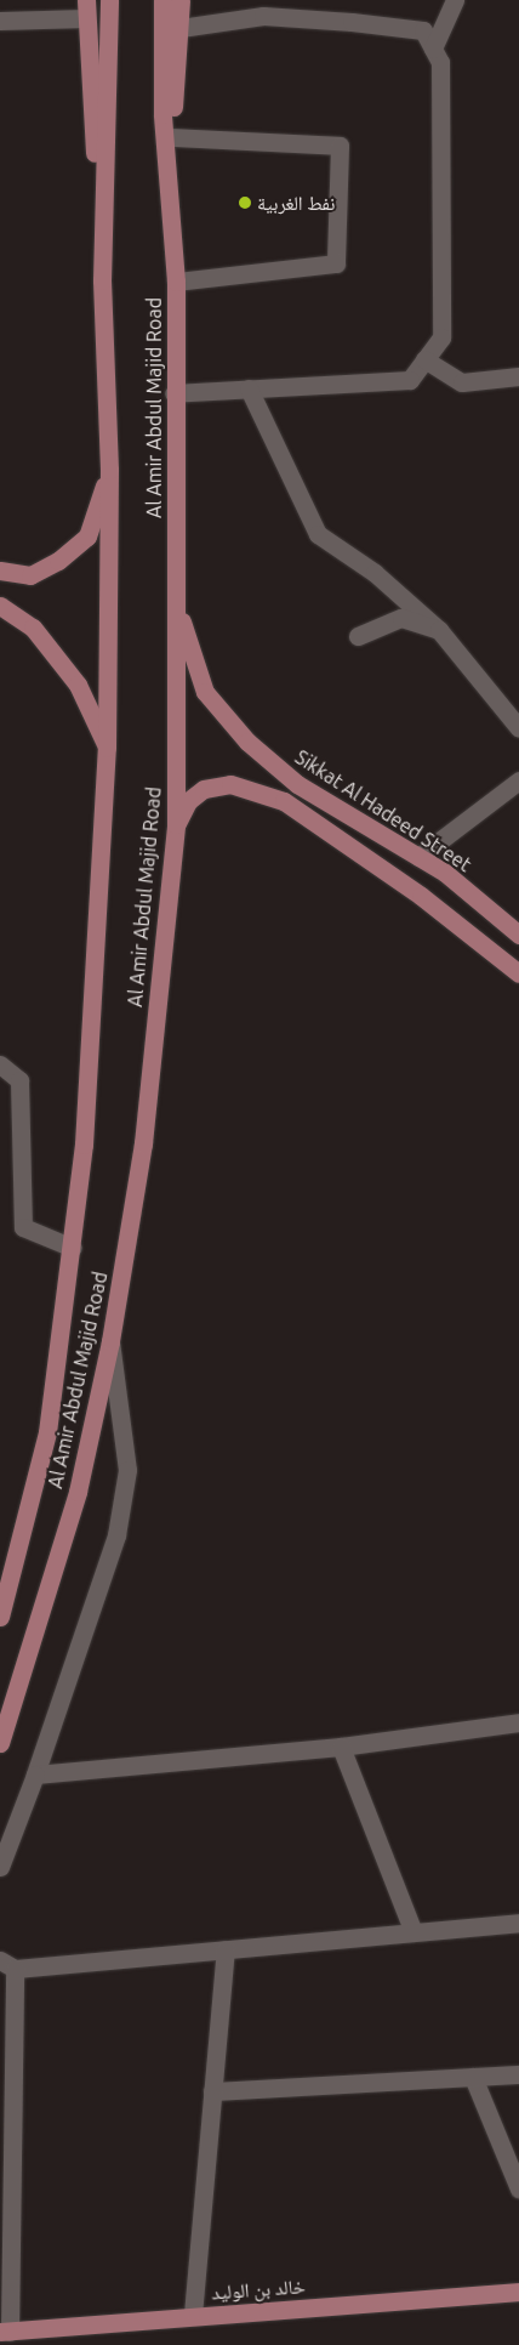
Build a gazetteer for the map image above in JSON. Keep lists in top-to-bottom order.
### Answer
{
  "streets": {
    "main road": ["Al Amir Abdul Majid Road", "Sikkat Al Hadeed Street", "خالد بن الوليد"]
  },
  "crossings": [
    ["Al Amir Abdul Majid Road", "Sikkat Al Hadeed Street"]
  ],
  "places": ["نفط الغربية"]
}
